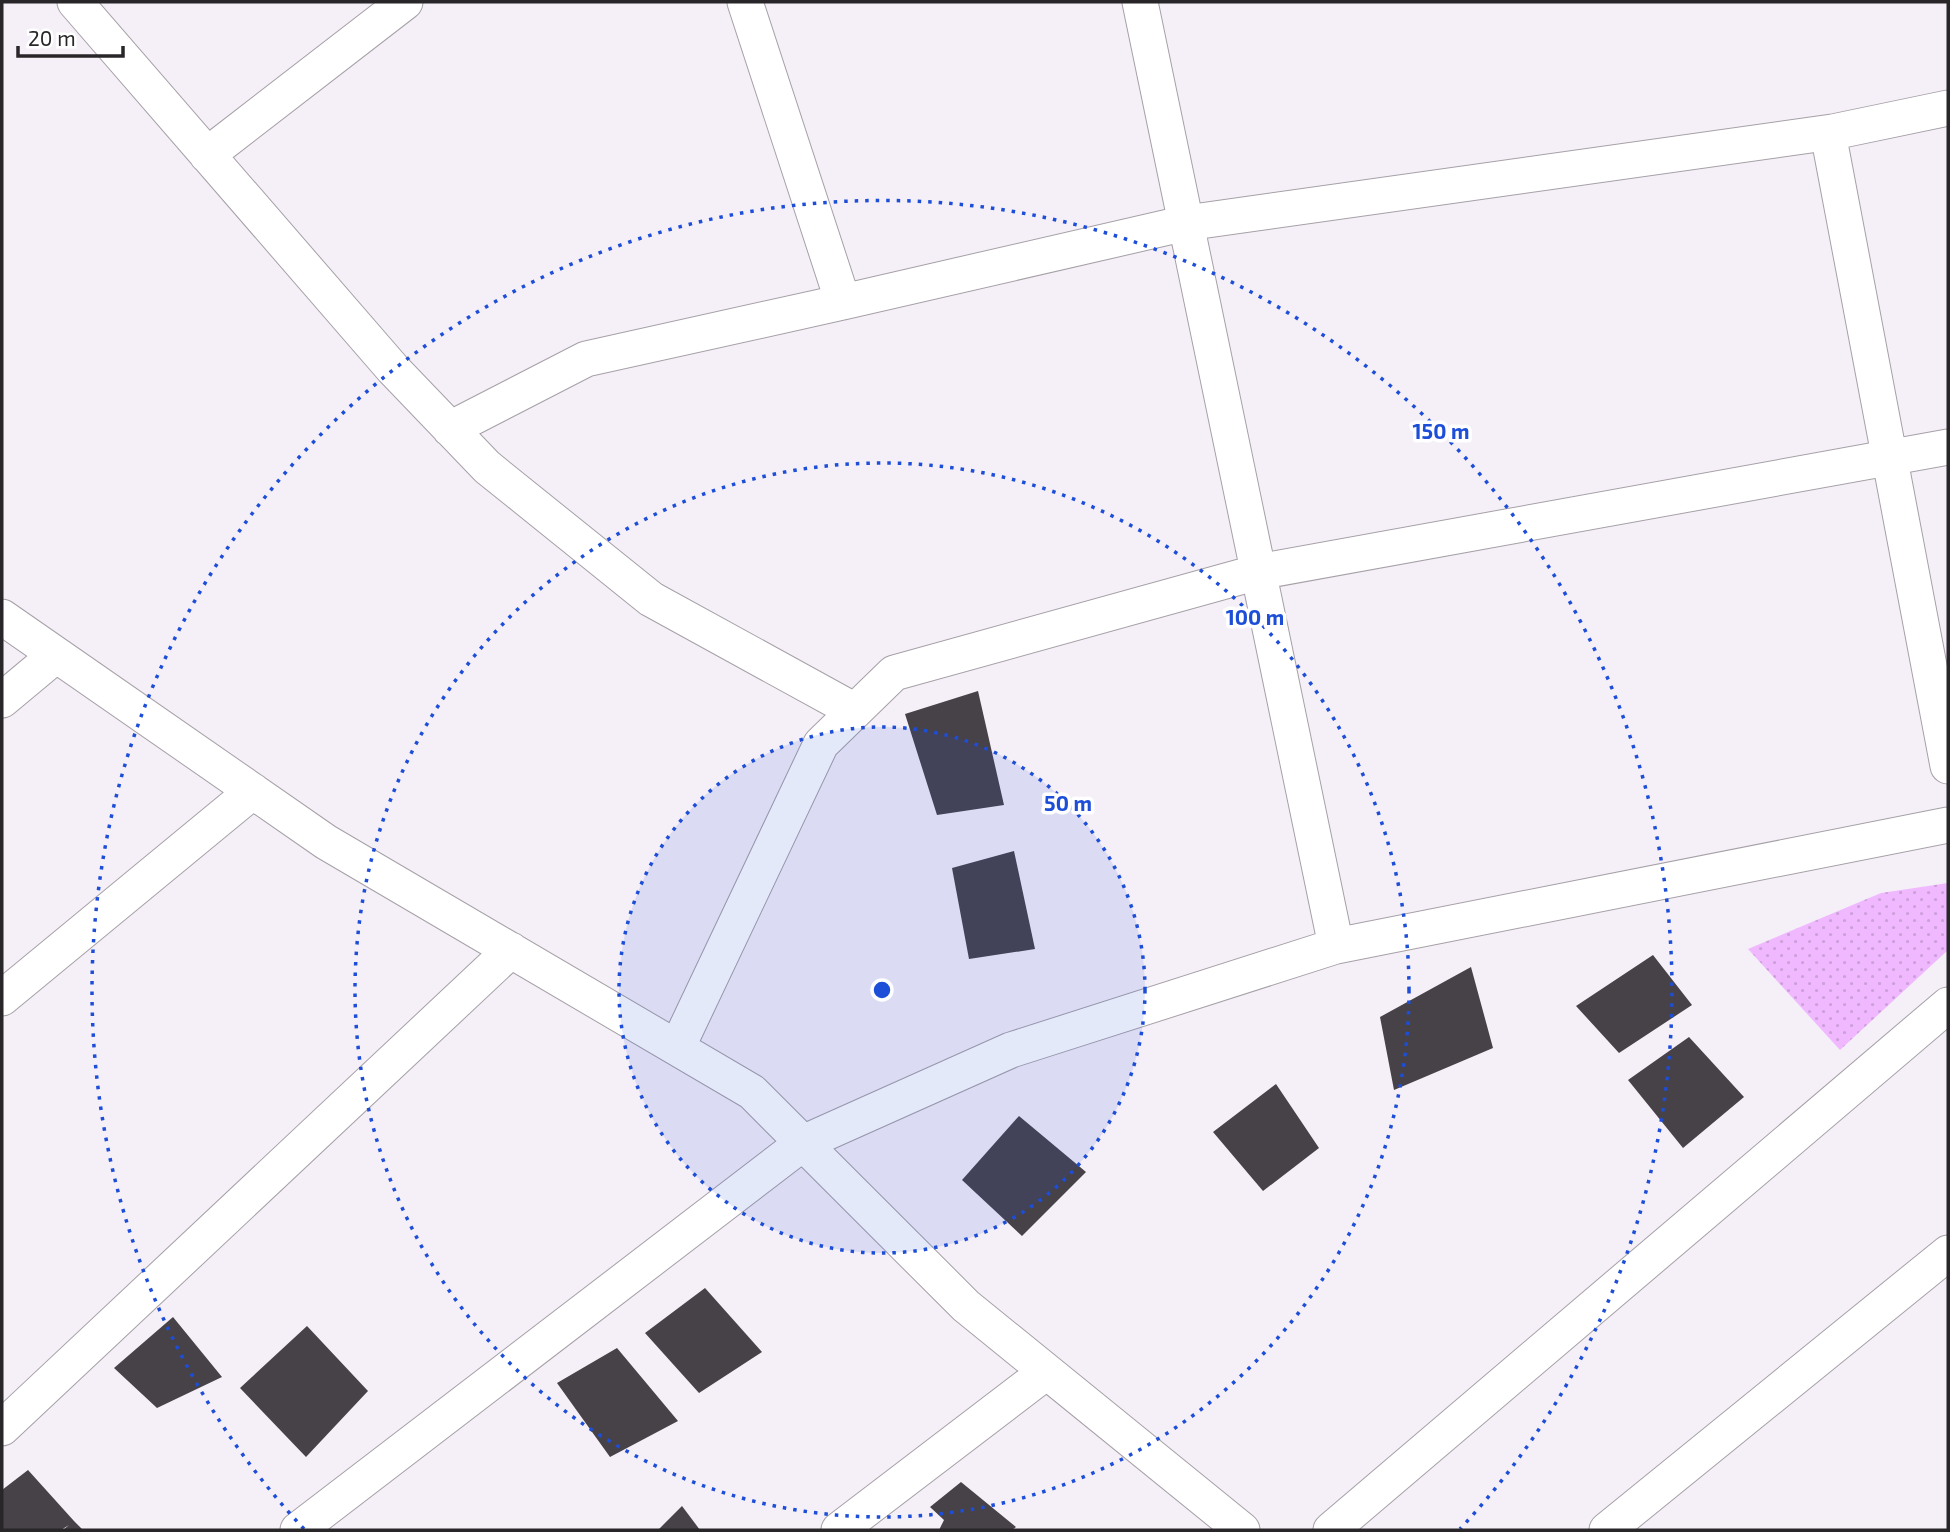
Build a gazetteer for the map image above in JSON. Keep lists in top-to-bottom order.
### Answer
{
  "scale_bar": "20 m",
  "rings": ["150 m", "100 m", "50 m"]
}
